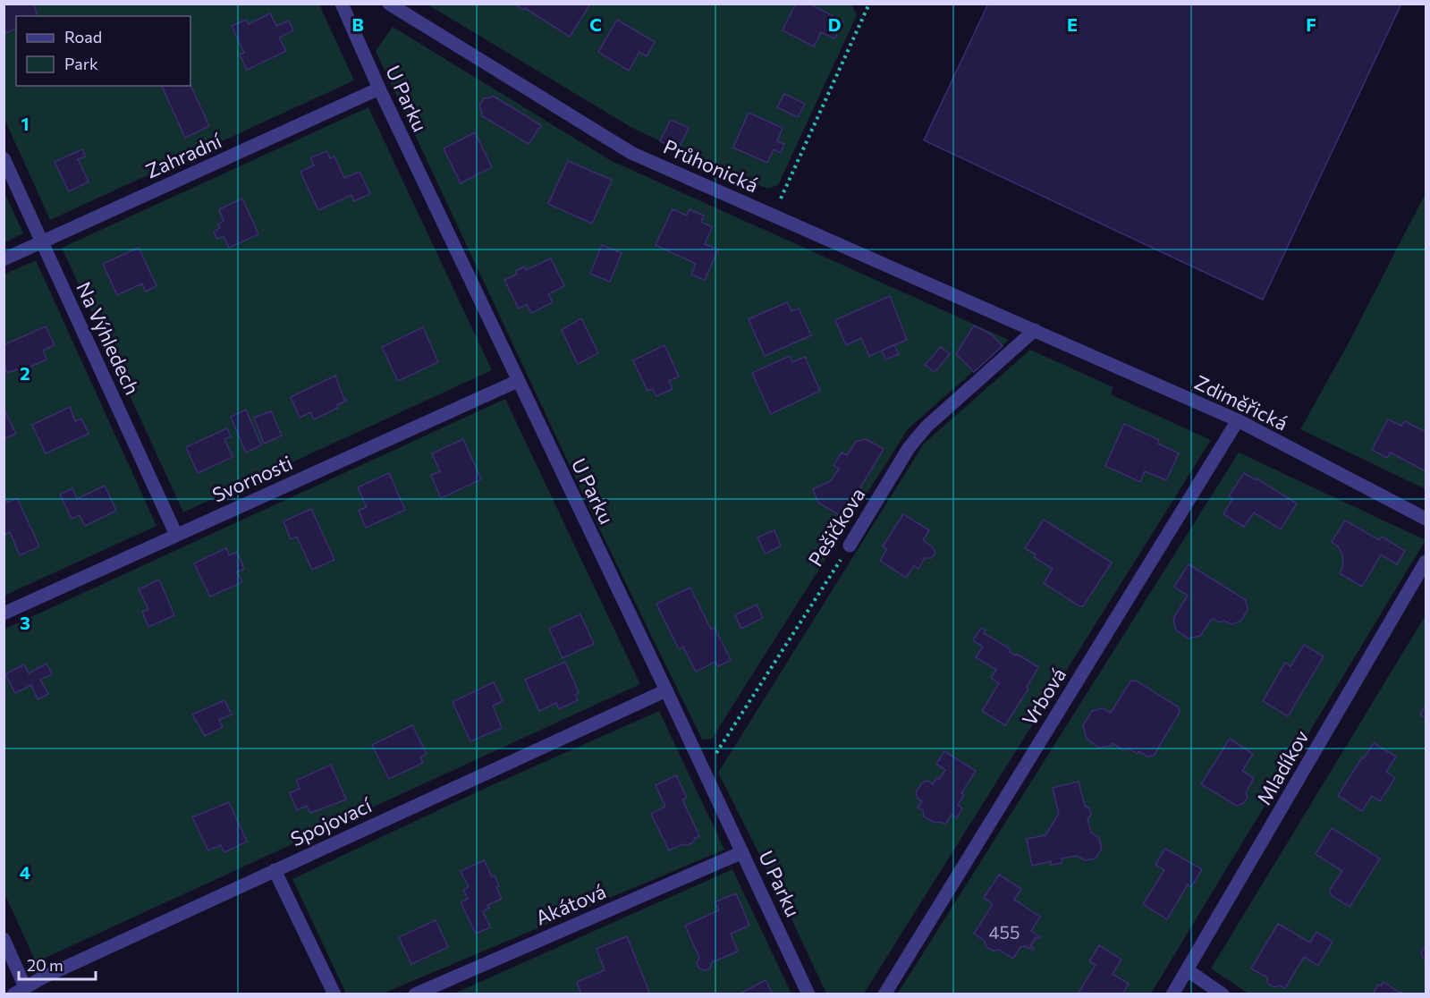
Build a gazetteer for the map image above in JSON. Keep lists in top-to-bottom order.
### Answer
{
  "streets": {
    "street": [
      "U Parku",
      "Zahradní",
      "Průhonická",
      "Na Výhledech",
      "Zdiměřická",
      "Svornosti",
      "Pešičkova",
      "Vrbová",
      "Mladíkov",
      "Spojovací",
      "Akátová"
    ]
  },
  "crossings": [
    ["U Parku", "Zahradní"],
    ["U Parku", "Svornosti"],
    ["U Parku", "Pešičkova"],
    ["U Parku", "Spojovací"],
    ["U Parku", "Akátová"],
    ["Zahradní", "Na Výhledech"],
    ["Průhonická", "Zdiměřická"],
    ["Průhonická", "Pešičkova"],
    ["Na Výhledech", "Svornosti"],
    ["Zdiměřická", "Pešičkova"],
    ["Zdiměřická", "Vrbová"]
  ],
  "house_numbers": ["455"],
  "legend": ["Road", "Park"],
  "scale_bar": "20 m",
  "grid": {
    "columns": [
      "B",
      "C",
      "D",
      "E",
      "F"
    ],
    "rows": [
      "1",
      "2",
      "3",
      "4"
    ]
  }
}
